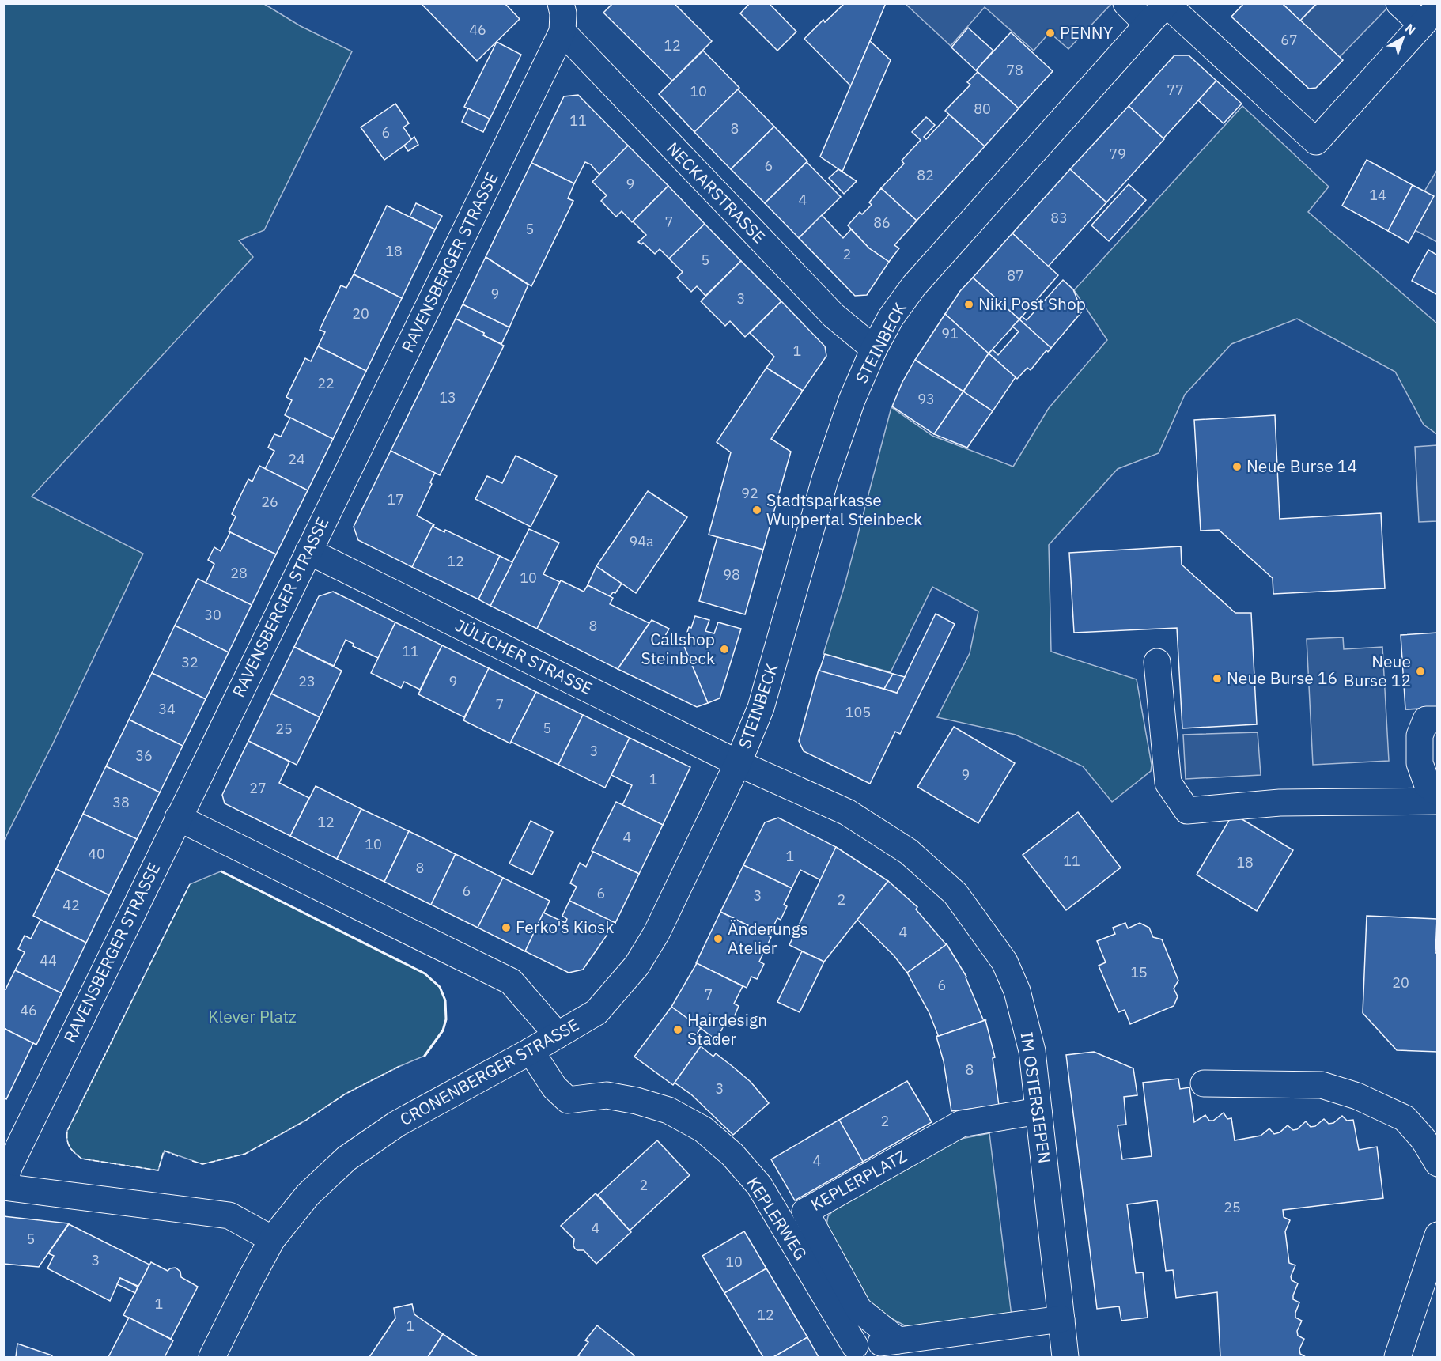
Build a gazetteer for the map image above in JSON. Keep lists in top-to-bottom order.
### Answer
{
  "streets": {
    "street": [
      "NECKARSTRASSE",
      "RAVENSBERGER STRASSE",
      "STEINBECK",
      "JÜLICHER STRASSE",
      "CRONENBERGER STRASSE",
      "IM OSTERSIEPEN",
      "KEPLERPLATZ",
      "KEPLERWEG"
    ]
  },
  "crossings": [
    ["NECKARSTRASSE", "RAVENSBERGER STRASSE"],
    ["NECKARSTRASSE", "STEINBECK"],
    ["RAVENSBERGER STRASSE", "JÜLICHER STRASSE"],
    ["STEINBECK", "JÜLICHER STRASSE"],
    ["STEINBECK", "CRONENBERGER STRASSE"],
    ["STEINBECK", "IM OSTERSIEPEN"],
    ["JÜLICHER STRASSE", "CRONENBERGER STRASSE"],
    ["JÜLICHER STRASSE", "IM OSTERSIEPEN"],
    ["CRONENBERGER STRASSE", "IM OSTERSIEPEN"],
    ["CRONENBERGER STRASSE", "KEPLERWEG"],
    ["IM OSTERSIEPEN", "KEPLERPLATZ"]
  ],
  "parks": ["Klever Platz"],
  "places": [
    "PENNY",
    "Niki Post Shop",
    "Neue Burse 14",
    "Stadtsparkasse Wuppertal Steinbeck",
    "Callshop Steinbeck",
    "Neue Burse 12",
    "Neue Burse 16",
    "Ferko's Kiosk",
    "Änderungs Atelier",
    "Hairdesign Stader"
  ],
  "house_numbers": [
    "46",
    "67",
    "12",
    "78",
    "77",
    "10",
    "80",
    "11",
    "8",
    "6",
    "79",
    "6",
    "82",
    "9",
    "14",
    "4",
    "83",
    "7",
    "86",
    "5",
    "18",
    "2",
    "5",
    "87",
    "9",
    "3",
    "20",
    "91",
    "1",
    "22",
    "13",
    "93",
    "24",
    "92",
    "17",
    "26",
    "94a",
    "12",
    "28",
    "98",
    "10",
    "30",
    "8",
    "11",
    "32",
    "23",
    "9",
    "7",
    "34",
    "105",
    "5",
    "25",
    "3",
    "36",
    "9",
    "1",
    "27",
    "38",
    "12",
    "4",
    "10",
    "40",
    "1",
    "11",
    "18",
    "8",
    "6",
    "6",
    "3",
    "2",
    "42",
    "4",
    "44",
    "15",
    "20",
    "6",
    "7",
    "46",
    "8",
    "3",
    "2",
    "4",
    "2",
    "25",
    "4",
    "5",
    "3",
    "10",
    "1",
    "12",
    "1"
  ],
  "north": "top right"
}
